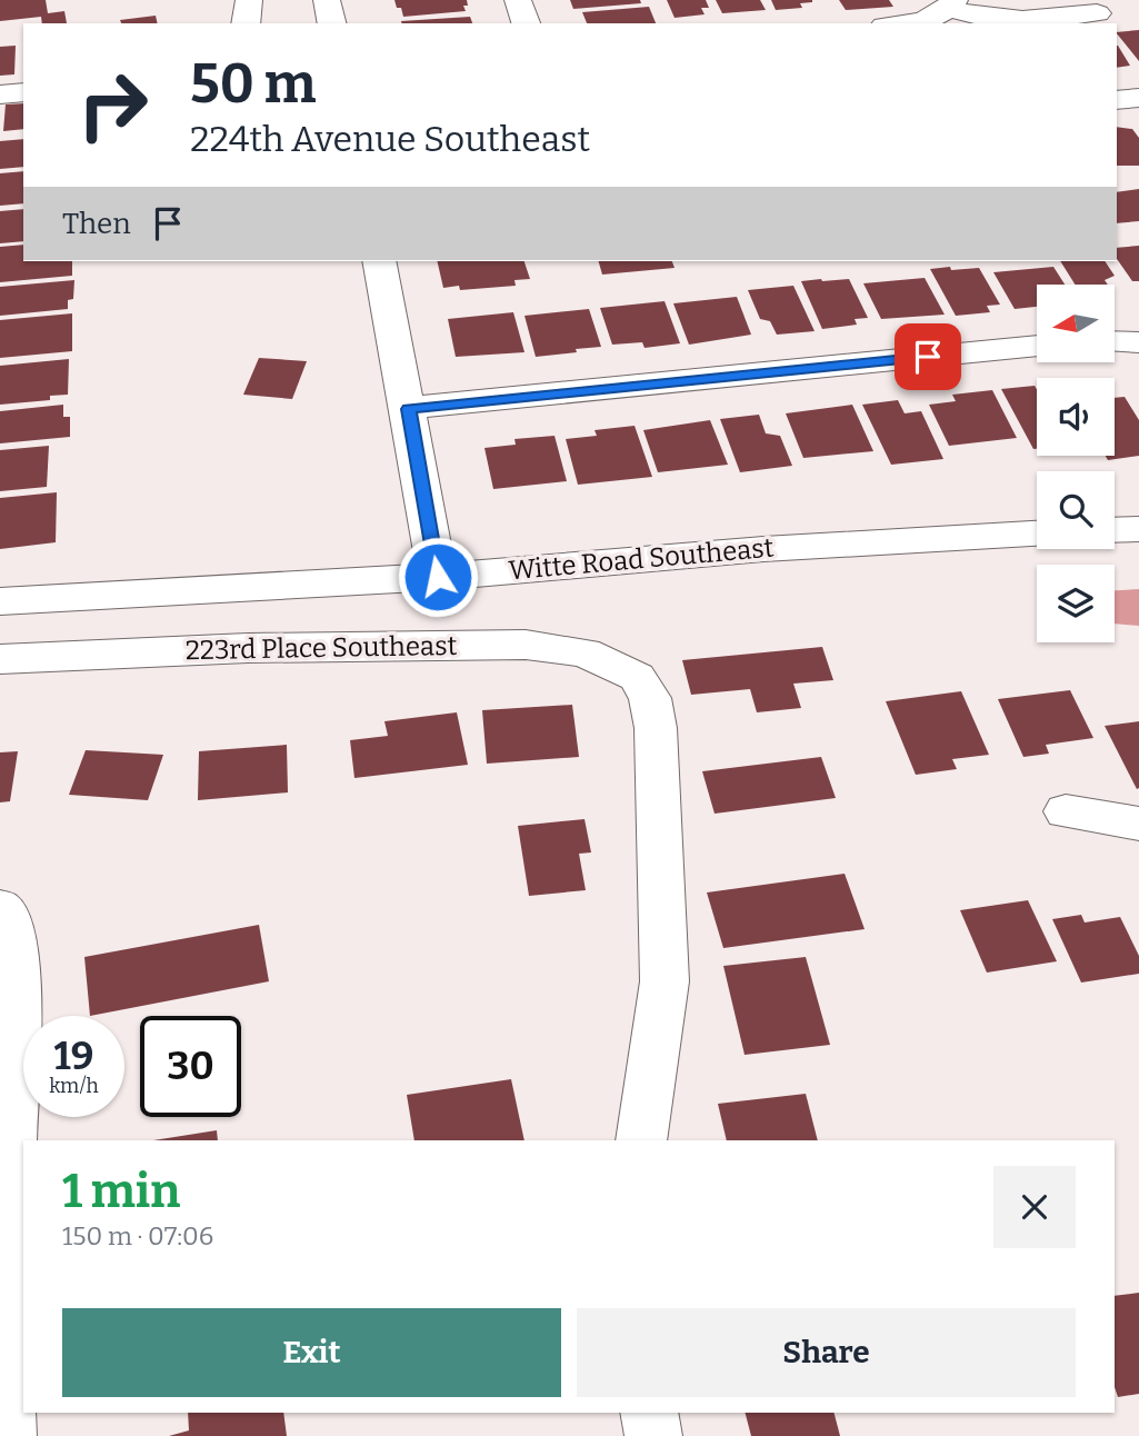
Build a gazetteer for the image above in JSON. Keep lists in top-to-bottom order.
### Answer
{
  "streets": {
    "street": ["Witte Road Southeast", "223rd Place Southeast"]
  },
  "north": "left",
  "page": {
    "turn": ["50 m", "224th Avenue Southeast"],
    "then": "Then",
    "speed": "19 km/h",
    "limit": "30",
    "heading": ["1 min", "150 m · 07:06"],
    "buttons": ["Exit", "Share"]
  }
}
